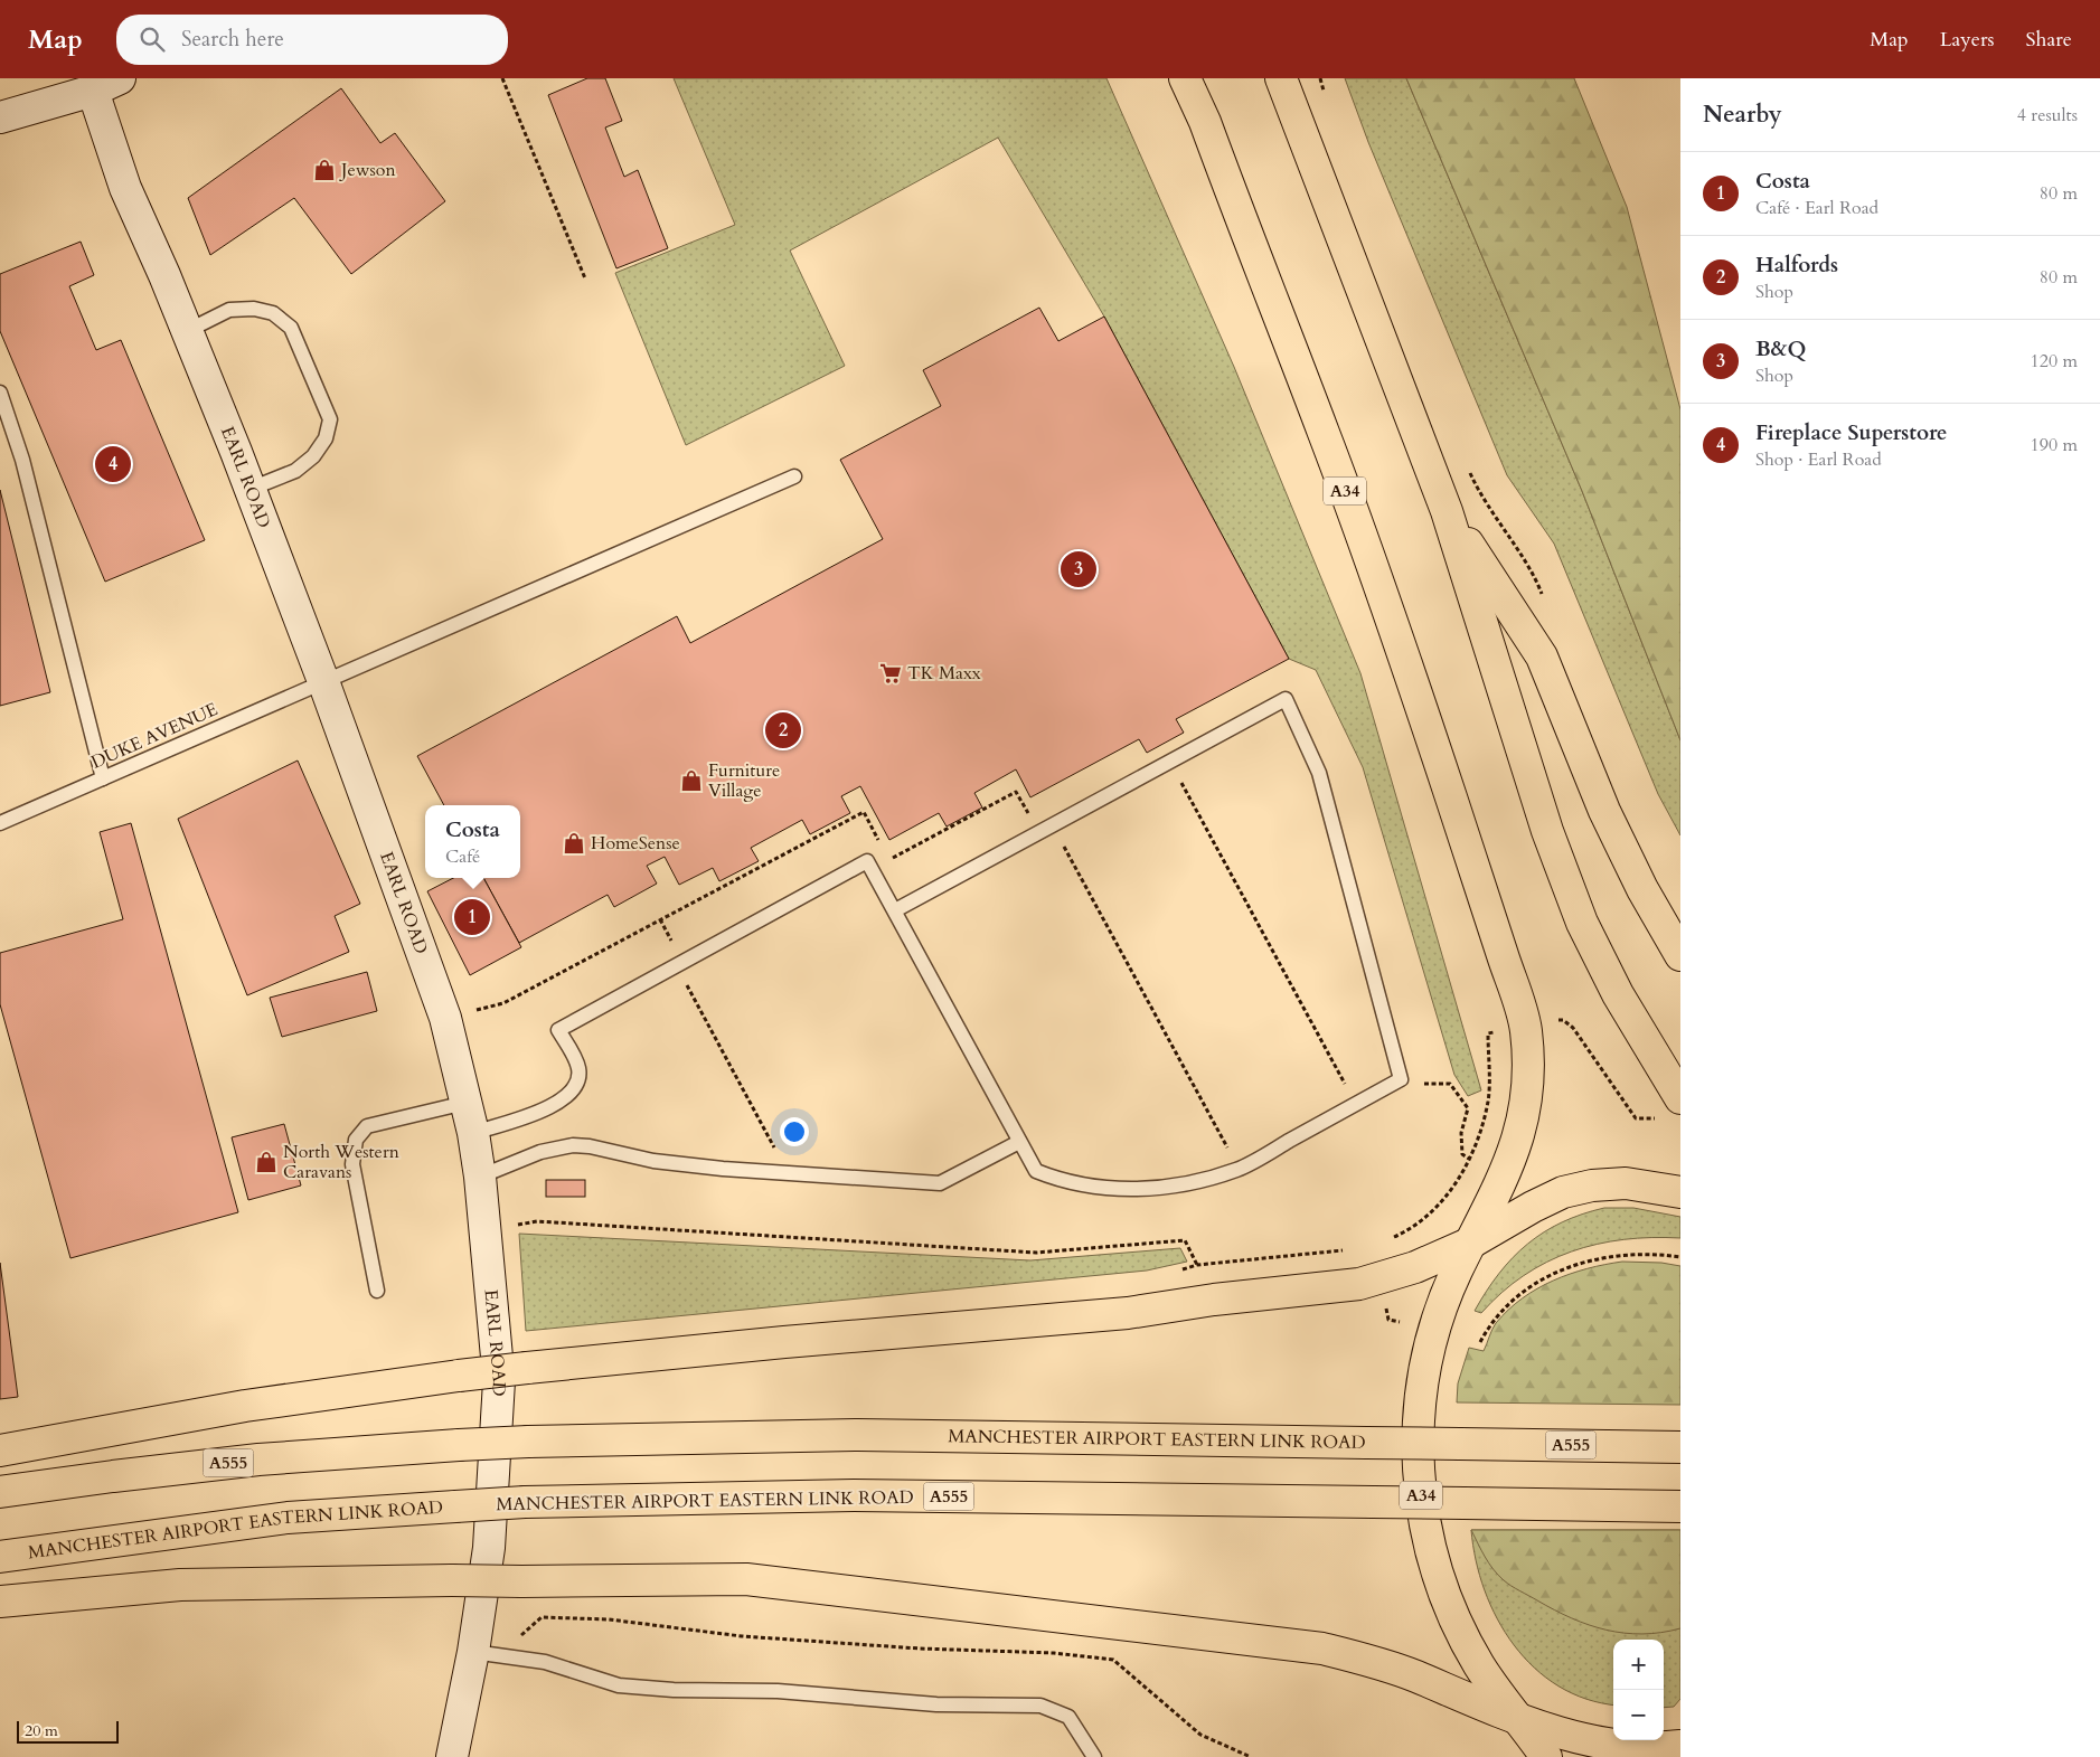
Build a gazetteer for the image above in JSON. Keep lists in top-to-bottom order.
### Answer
{
  "streets": {
    "highway": ["A34", "MANCHESTER AIRPORT EASTERN LINK ROAD", "A555"],
    "street": ["EARL ROAD"],
    "lane": ["DUKE AVENUE"]
  },
  "crossings": [
    ["EARL ROAD", "DUKE AVENUE"]
  ],
  "places": {
    "shop": [
      "Jewson",
      "Furniture Village",
      "HomeSense",
      "North Western Caravans"
    ],
    "supermarket": ["TK Maxx"]
  },
  "scale_bar": "20 m",
  "page": {
    "header": "Map",
    "search": "Search here",
    "nav": ["Map", "Layers", "Share"],
    "heading": ["Nearby", "4 results"],
    "list": [
      {
        "mark": "1",
        "name": "Costa",
        "note": "Café · Earl Road",
        "value": "80 m"
      },
      {
        "mark": "2",
        "name": "Halfords",
        "note": "Shop",
        "value": "80 m"
      },
      {
        "mark": "3",
        "name": "B&Q",
        "note": "Shop",
        "value": "120 m"
      },
      {
        "mark": "4",
        "name": "Fireplace Superstore",
        "note": "Shop · Earl Road",
        "value": "190 m"
      }
    ],
    "pins": [
      "4",
      "3",
      "2",
      "1"
    ],
    "popup": ["Costa", "Café"],
    "map_buttons": ["+", "−"],
    "scale": "20 m"
  }
}
